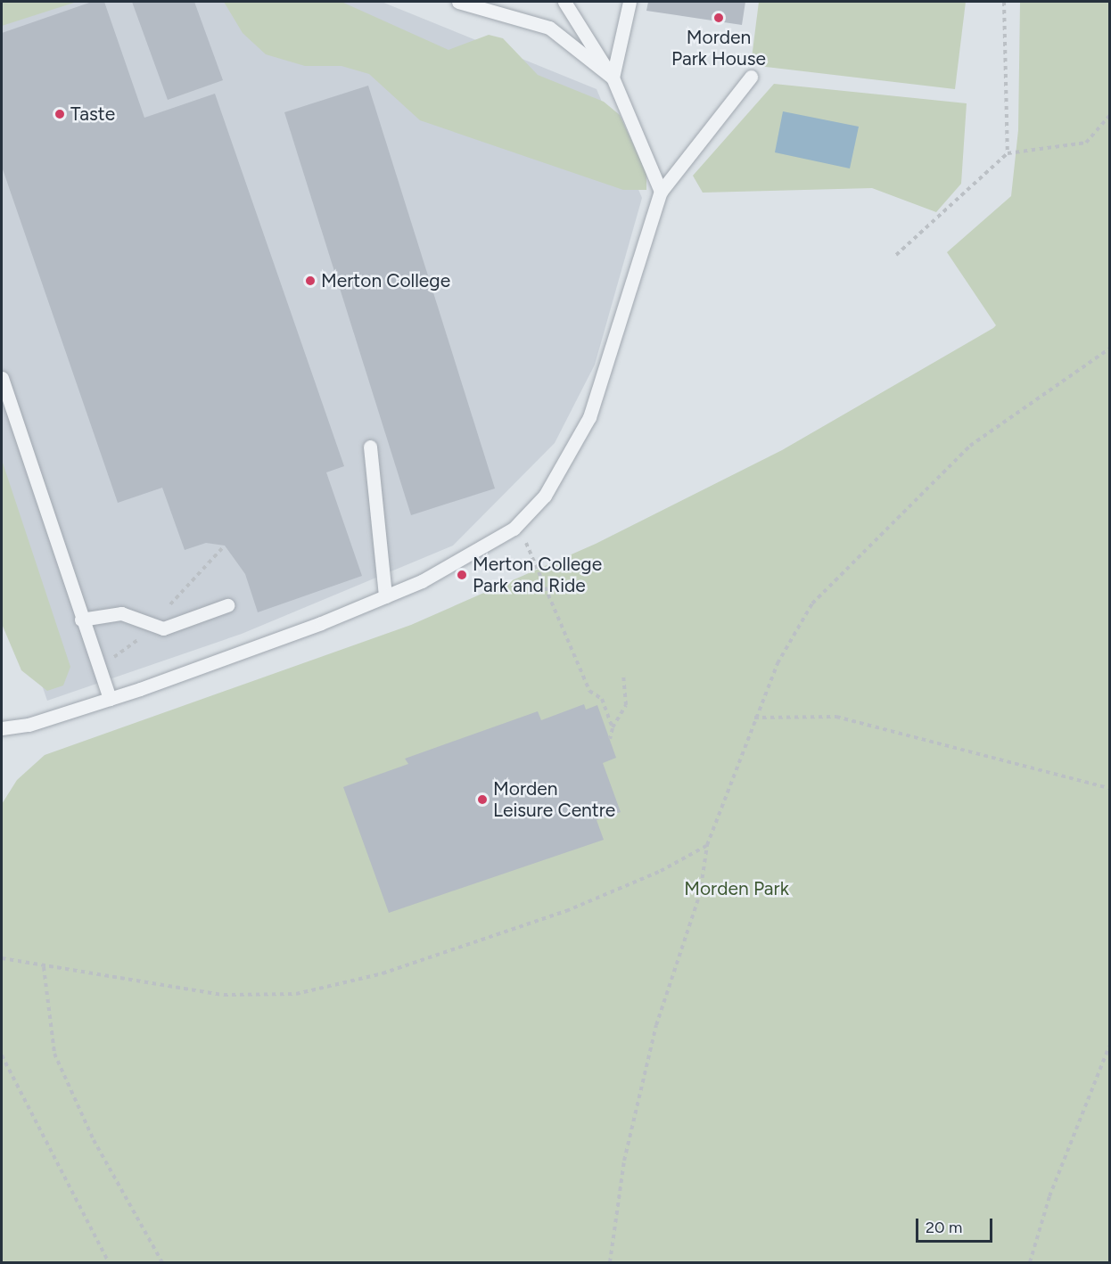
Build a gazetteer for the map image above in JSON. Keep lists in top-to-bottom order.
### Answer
{
  "parks": ["Morden Park"],
  "places": [
    "Morden Park House",
    "Taste",
    "Merton College",
    "Merton College Park and Ride",
    "Morden Leisure Centre"
  ],
  "scale_bar": "20 m"
}
